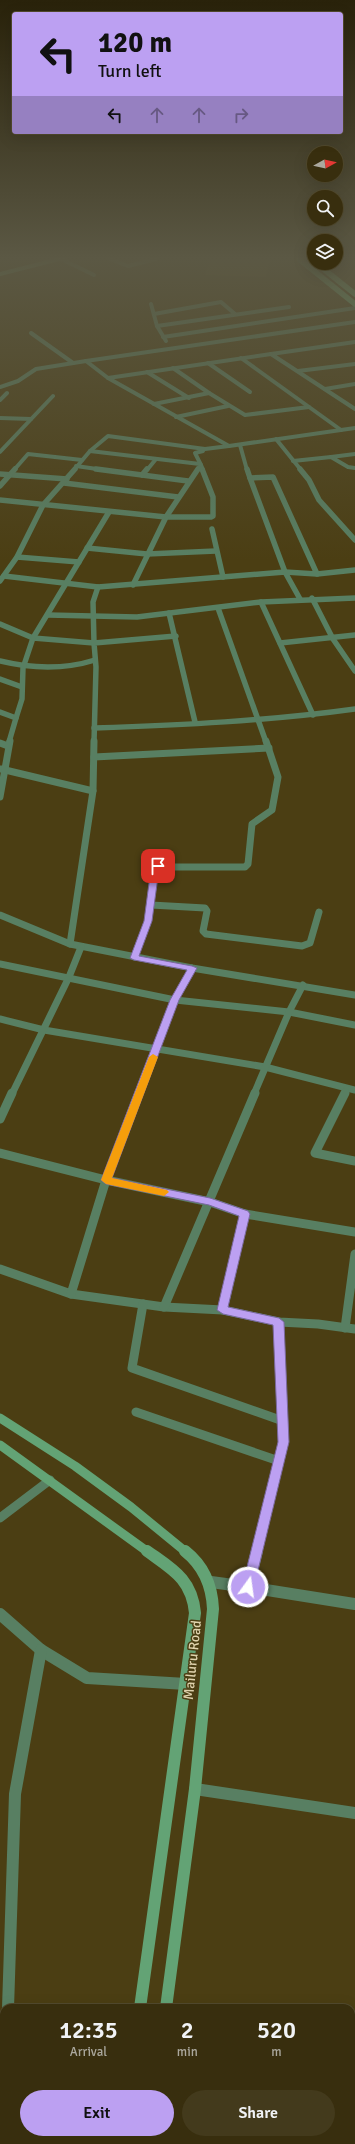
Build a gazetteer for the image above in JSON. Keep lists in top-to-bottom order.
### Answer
{
  "streets": {
    "street": ["Mailuru Road"]
  },
  "north": "right",
  "page": {
    "turn": ["120 m", "Turn left"],
    "eta": [
      "12:35",
      "Arrival",
      "2",
      "min",
      "520",
      "m"
    ],
    "buttons": ["Exit", "Share"]
  }
}
